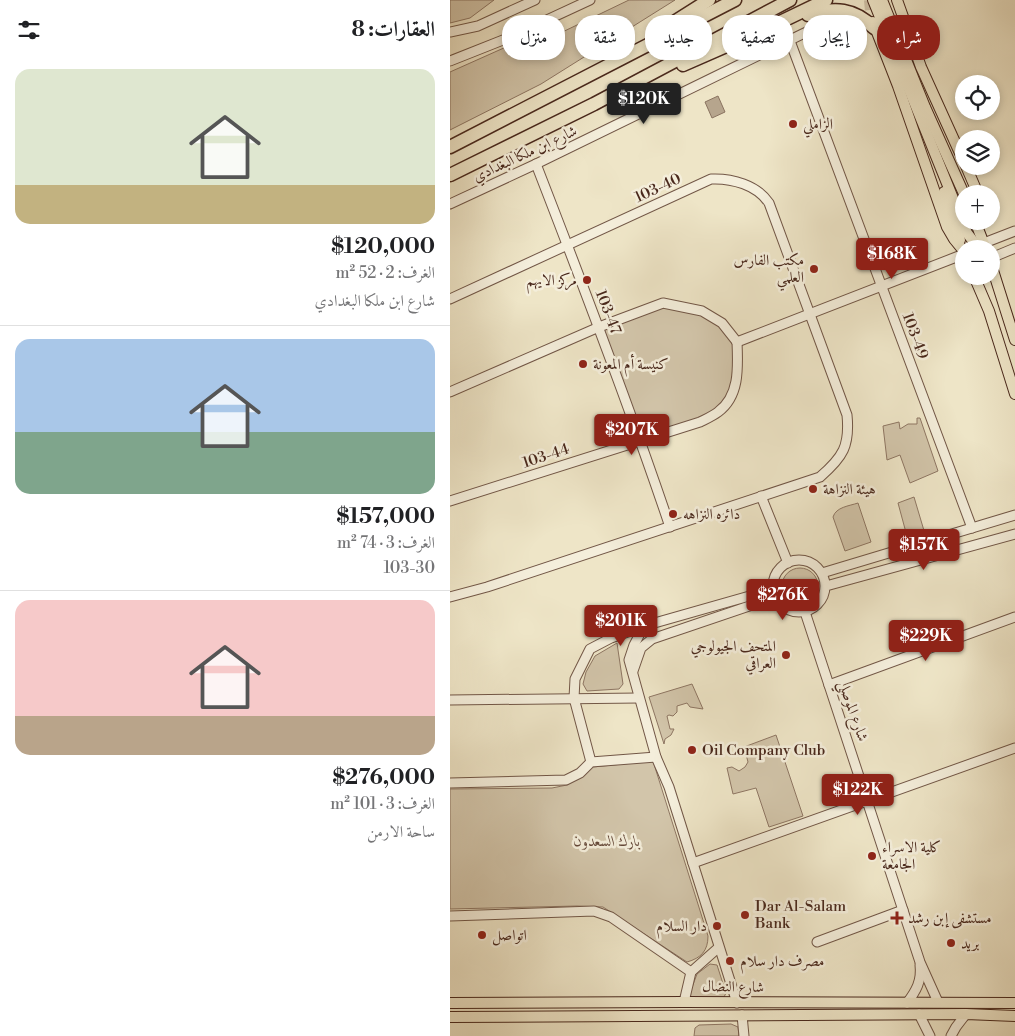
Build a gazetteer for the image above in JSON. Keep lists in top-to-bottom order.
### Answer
{
  "streets": {
    "main road": ["شارع النضال"],
    "street": [
      "شارع ابن ملكا البغدادي",
      "103-40",
      "103-47",
      "103-49",
      "103-44",
      "شارع الموصلي"
    ]
  },
  "crossings": [
    ["شارع ابن ملكا البغدادي", "103-47"],
    ["103-40", "103-47"],
    ["103-47", "103-44"],
    ["شارع الموصلي", "شارع النضال"]
  ],
  "parks": ["بارك السعدون"],
  "places": {
    "other": [
      "الزاملي",
      "مكتب الفارس العلمي",
      "مركز الايهم",
      "كنيسة أم المعونة",
      "هيئة النزاهة",
      "دائره النزاهه",
      "المتحف الجيولوجي العراقي",
      "Oil Company Club",
      "كلية الاسراء الجامعة",
      "Dar Al-Salam Bank",
      "دار السلام",
      "اتواصل",
      "بريد",
      "مصرف دار سلام"
    ],
    "health": ["مستشفى إبن رشد"]
  },
  "page": {
    "heading": "العقارات: 8",
    "chip": [
      "شراء",
      "إيجار",
      "تصفية",
      "جديد",
      "شقة",
      "منزل"
    ],
    "list": [
      {
        "name": "$120,000",
        "note": "الغرف: 2 · 52 m² · شارع ابن ملكا البغدادي"
      },
      {
        "name": "$157,000",
        "note": "الغرف: 3 · 74 m² · 103-30"
      },
      {
        "name": "$276,000",
        "note": "الغرف: 3 · 101 m² · ساحة الارمن"
      }
    ],
    "map_buttons": ["+", "−"],
    "price": [
      "$120K",
      "$168K",
      "$207K",
      "$157K",
      "$276K",
      "$201K",
      "$229K",
      "$122K"
    ]
  }
}
